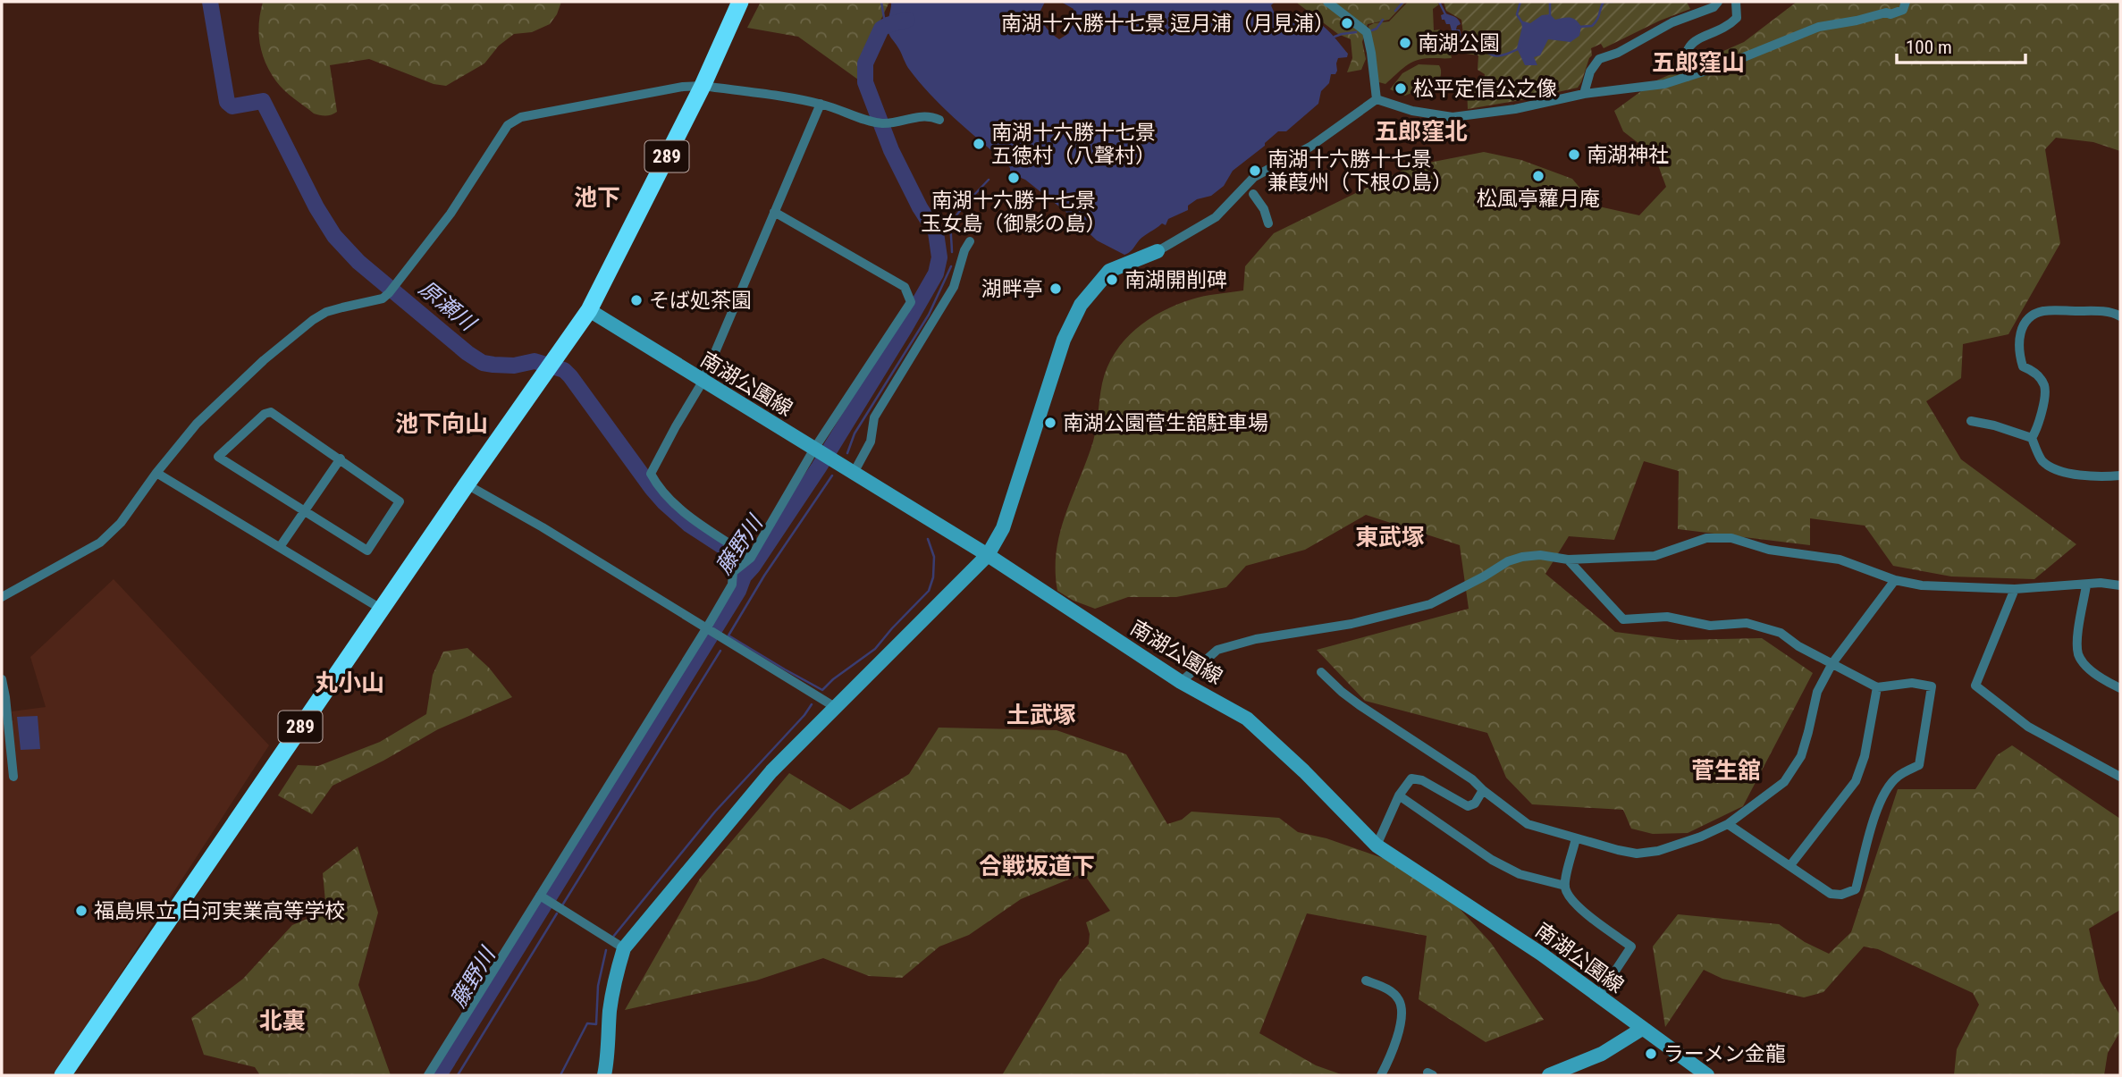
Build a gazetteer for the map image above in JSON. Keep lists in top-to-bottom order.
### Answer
{
  "streets": {
    "highway": ["289"],
    "main road": ["南湖公園線"]
  },
  "crossings": [
    ["289", "南湖公園線"]
  ],
  "districts": [
    "五郎窪山",
    "五郎窪北",
    "池下",
    "池下向山",
    "東武塚",
    "丸小山",
    "土武塚",
    "菅生舘",
    "合戦坂道下",
    "北裏"
  ],
  "water": ["原瀬川", "藤野川"],
  "places": [
    "南湖十六勝十七景 逗月浦（月見浦）",
    "南湖公園",
    "松平定信公之像",
    "南湖十六勝十七景 五徳村（八聲村）",
    "南湖神社",
    "南湖十六勝十七景 兼葭州（下根の島）",
    "松風亭蘿月庵",
    "南湖十六勝十七景 玉女島（御影の島）",
    "南湖開削碑",
    "湖畔亭",
    "そば処茶園",
    "南湖公園菅生舘駐車場",
    "福島県立 白河実業高等学校",
    "ラーメン金龍"
  ],
  "scale_bar": "100 m"
}
